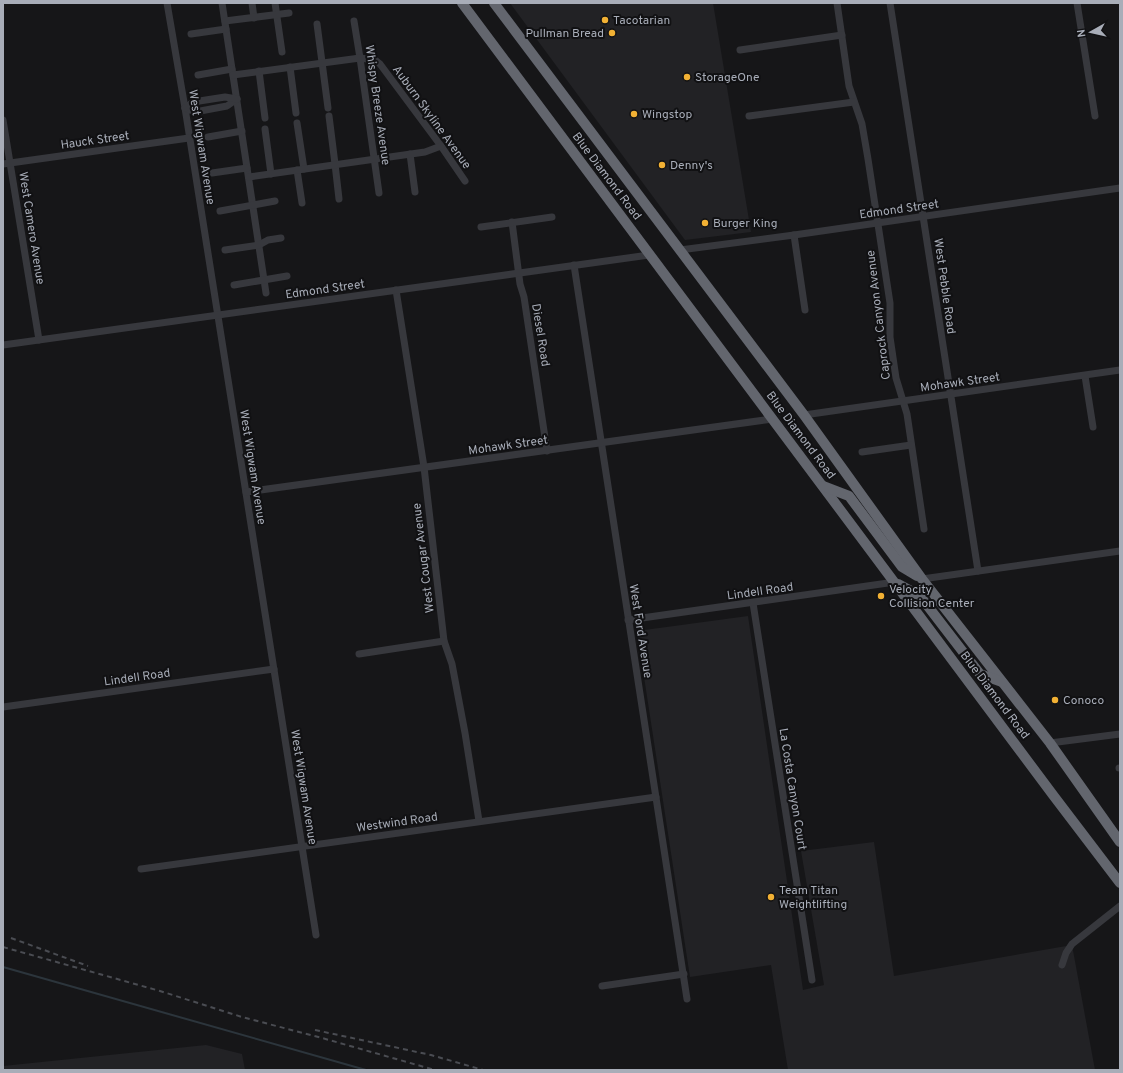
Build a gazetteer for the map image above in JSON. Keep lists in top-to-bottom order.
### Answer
{
  "streets": {
    "highway": ["Blue Diamond Road"],
    "street": [
      "Whispy Breeze Avenue",
      "Auburn Skyline Avenue",
      "Hauck Street",
      "West Wigwam Avenue",
      "Edmond Street",
      "West Camero Avenue",
      "West Pebble Road",
      "Caprock Canyon Avenue",
      "Diesel Road",
      "Mohawk Street",
      "West Cougar Avenue",
      "Lindell Road",
      "West Ford Avenue",
      "La Costa Canyon Court",
      "Westwind Road"
    ]
  },
  "crossings": [
    ["Whispy Breeze Avenue", "Auburn Skyline Avenue"],
    ["Hauck Street", "West Wigwam Avenue"],
    ["Hauck Street", "West Camero Avenue"],
    ["West Wigwam Avenue", "Edmond Street"],
    ["West Wigwam Avenue", "Mohawk Street"],
    ["West Wigwam Avenue", "Lindell Road"],
    ["West Wigwam Avenue", "Westwind Road"],
    ["Blue Diamond Road", "Edmond Street"],
    ["Blue Diamond Road", "Mohawk Street"],
    ["Blue Diamond Road", "Lindell Road"],
    ["Edmond Street", "West Camero Avenue"],
    ["Edmond Street", "West Pebble Road"],
    ["Edmond Street", "Caprock Canyon Avenue"],
    ["Edmond Street", "Diesel Road"],
    ["Edmond Street", "West Cougar Avenue"],
    ["Edmond Street", "West Ford Avenue"],
    ["West Pebble Road", "Mohawk Street"],
    ["Caprock Canyon Avenue", "Mohawk Street"],
    ["Diesel Road", "Mohawk Street"],
    ["Mohawk Street", "West Cougar Avenue"],
    ["Mohawk Street", "West Ford Avenue"],
    ["West Cougar Avenue", "Westwind Road"],
    ["Lindell Road", "West Ford Avenue"],
    ["Lindell Road", "La Costa Canyon Court"],
    ["West Ford Avenue", "Westwind Road"]
  ],
  "places": [
    "Tacotarian",
    "Pullman Bread",
    "StorageOne",
    "Wingstop",
    "Denny's",
    "Burger King",
    "Velocity Collision Center",
    "Conoco",
    "Team Titan Weightlifting"
  ],
  "north": "left"
}
